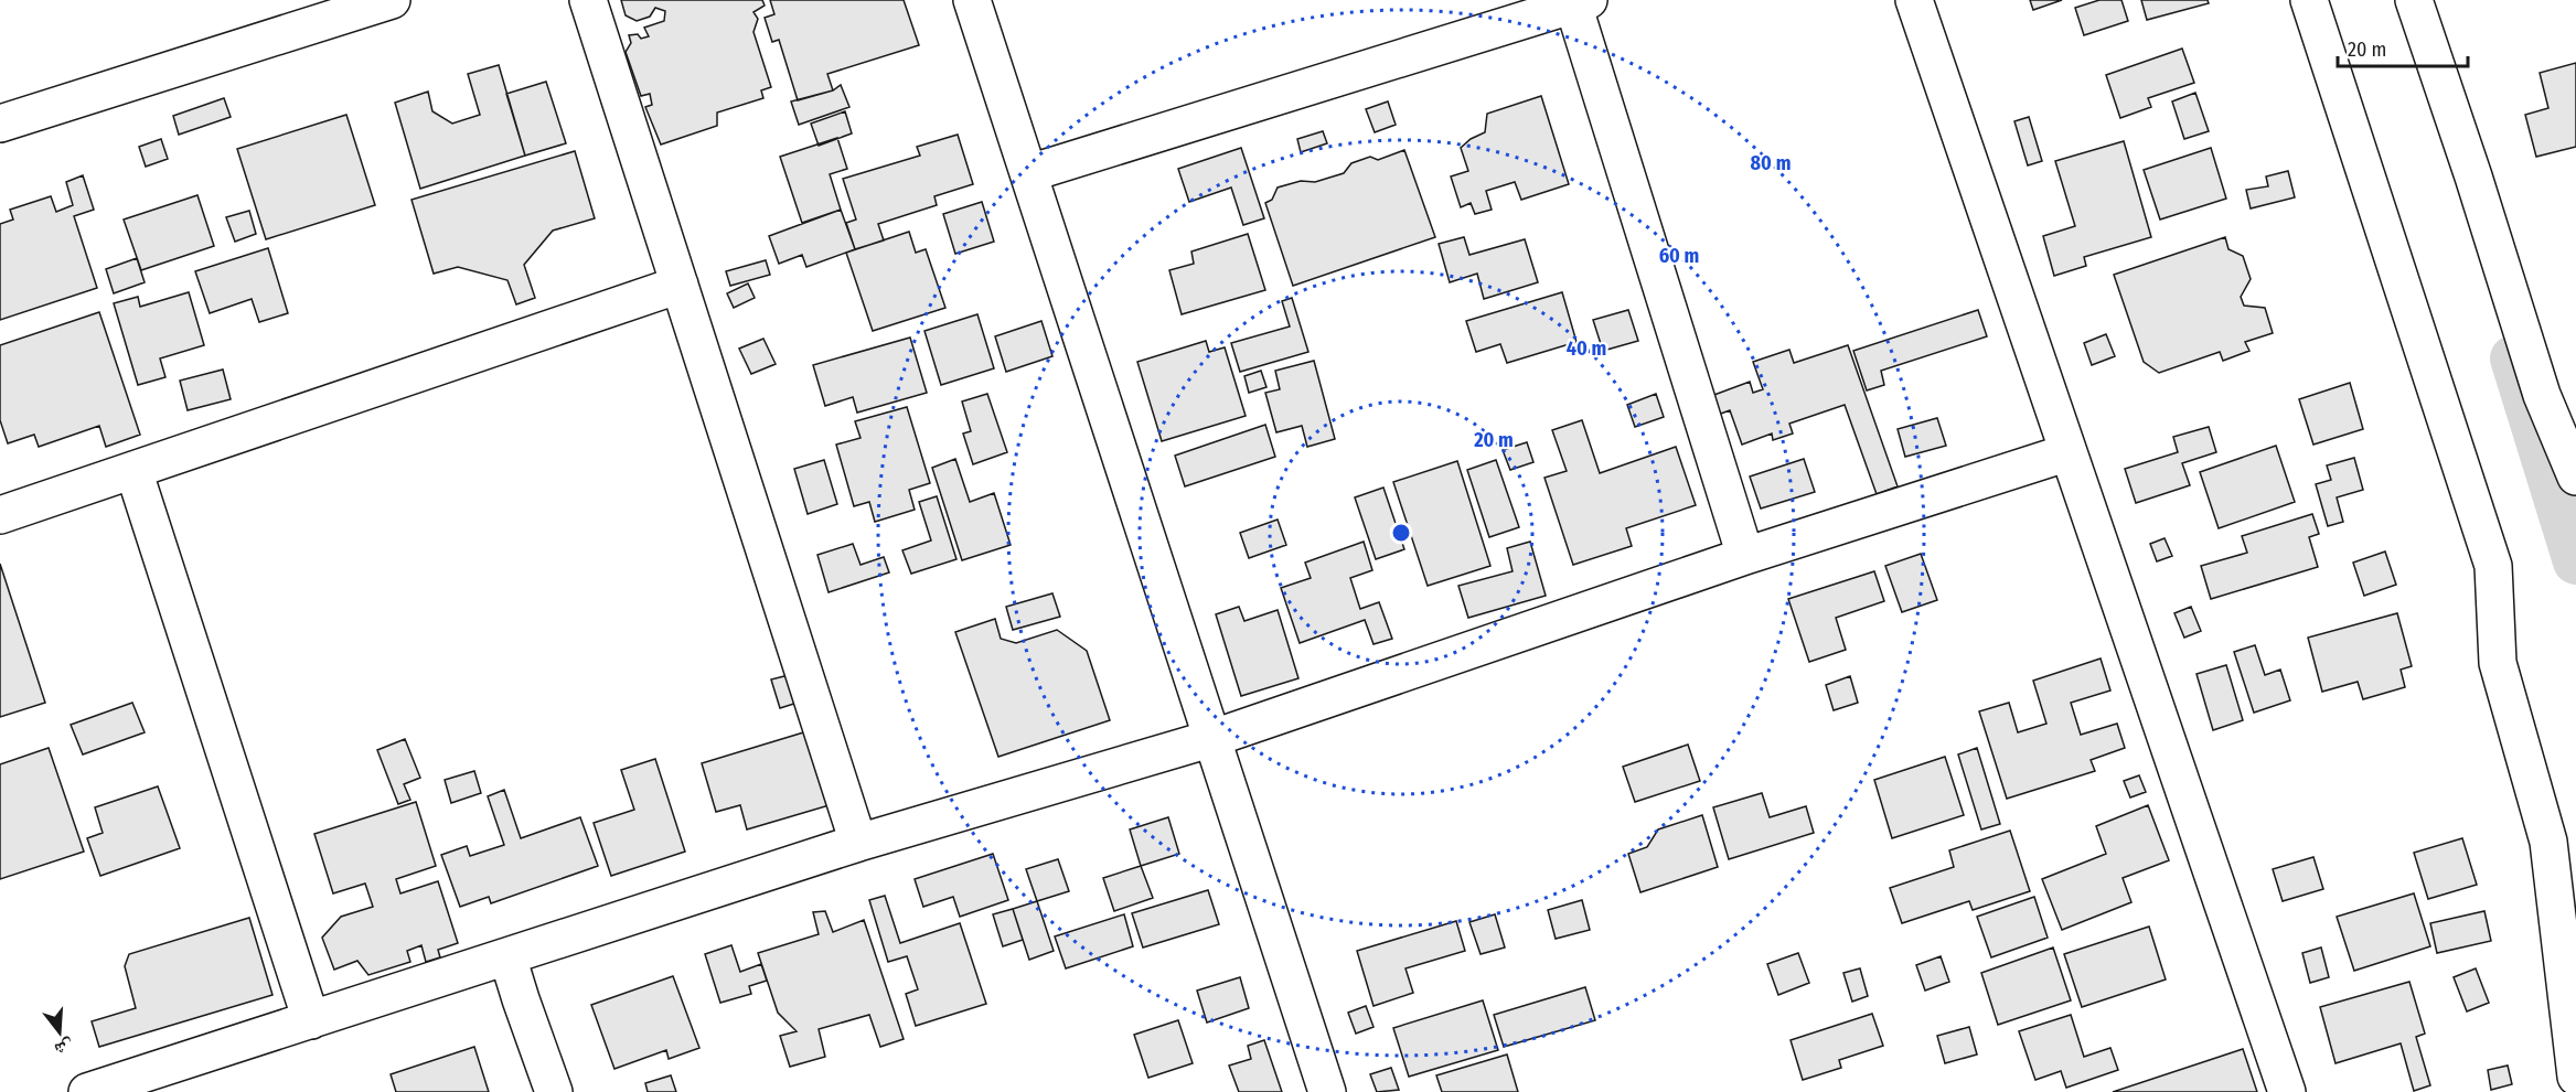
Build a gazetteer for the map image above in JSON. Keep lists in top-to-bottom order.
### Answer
{
  "scale_bar": "20 m",
  "north": "bottom",
  "rings": [
    "80 m",
    "60 m",
    "40 m",
    "20 m"
  ]
}
